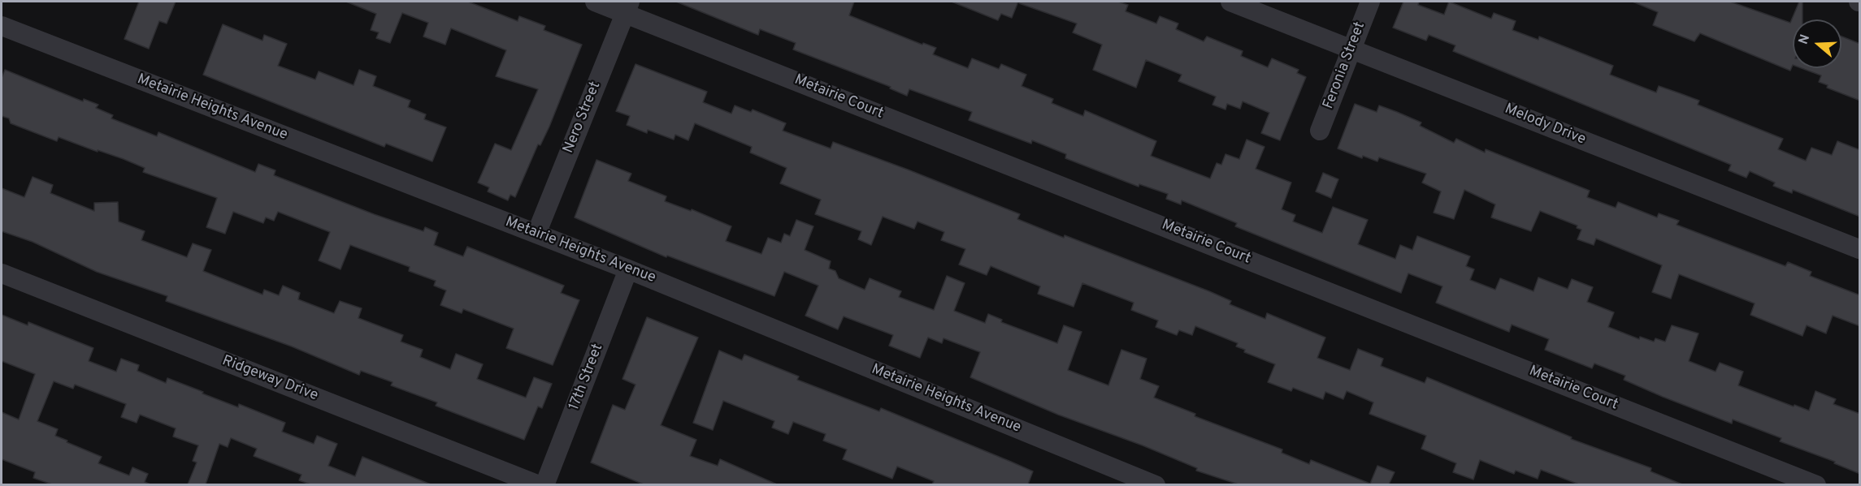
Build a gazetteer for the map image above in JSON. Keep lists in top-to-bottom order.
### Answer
{
  "streets": {
    "street": [
      "Feronia Street",
      "Metairie Court",
      "Metairie Heights Avenue",
      "Nero Street",
      "Melody Drive",
      "17th Street",
      "Ridgeway Drive"
    ]
  },
  "crossings": [
    ["Feronia Street", "Melody Drive"],
    ["Metairie Court", "Nero Street"],
    ["Metairie Heights Avenue", "Nero Street"],
    ["Metairie Heights Avenue", "17th Street"]
  ],
  "north": "left"
}
